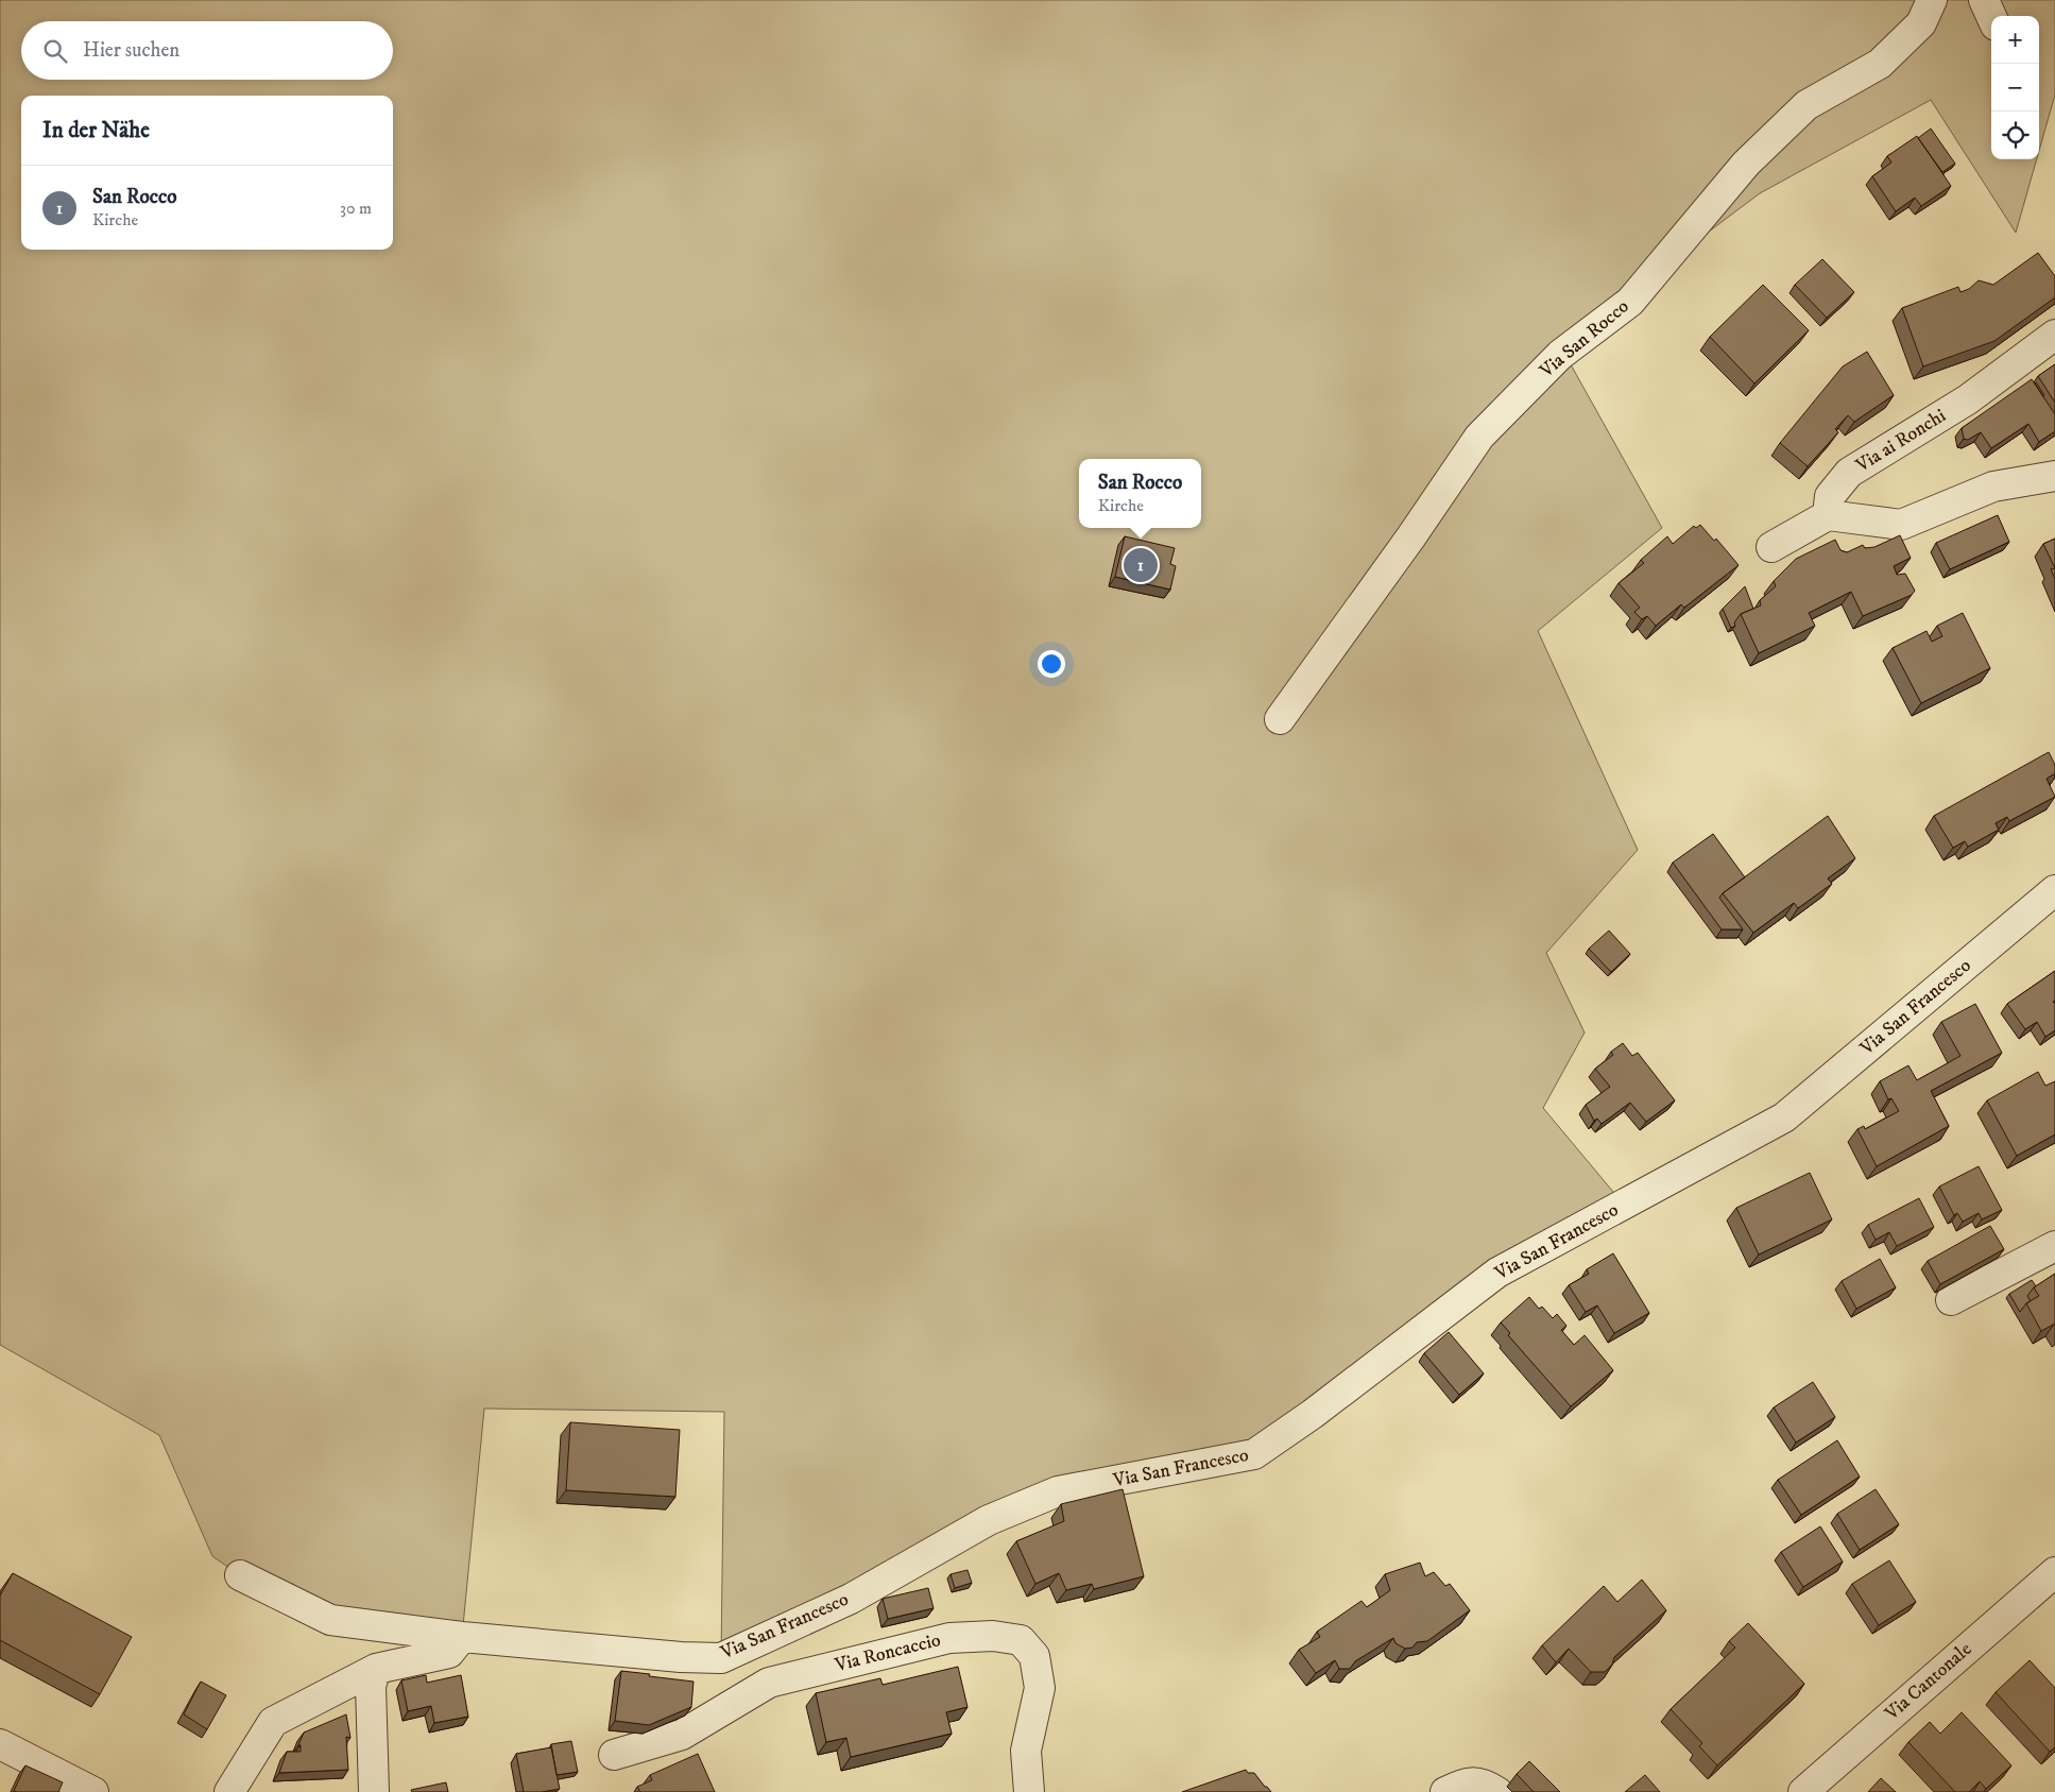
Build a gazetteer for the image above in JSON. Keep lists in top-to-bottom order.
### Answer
{
  "streets": {
    "street": [
      "Via San Rocco",
      "Via ai Ronchi",
      "Via San Francesco",
      "Via Roncaccio",
      "Via Cantonale"
    ]
  },
  "page": {
    "map_buttons": ["+", "−"],
    "search": "Hier suchen",
    "heading": "In der Nähe",
    "list": [
      {
        "mark": "1",
        "name": "San Rocco",
        "note": "Kirche",
        "value": "30 m"
      }
    ],
    "popup": ["San Rocco", "Kirche"],
    "pins": "1"
  }
}
